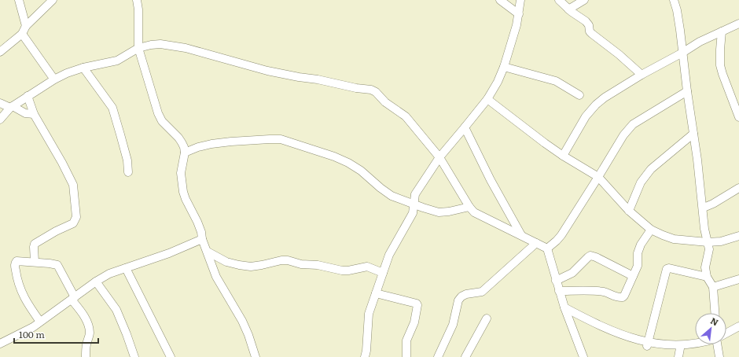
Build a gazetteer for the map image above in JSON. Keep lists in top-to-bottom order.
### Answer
{
  "scale_bar": "100 m",
  "north": "top right"
}
